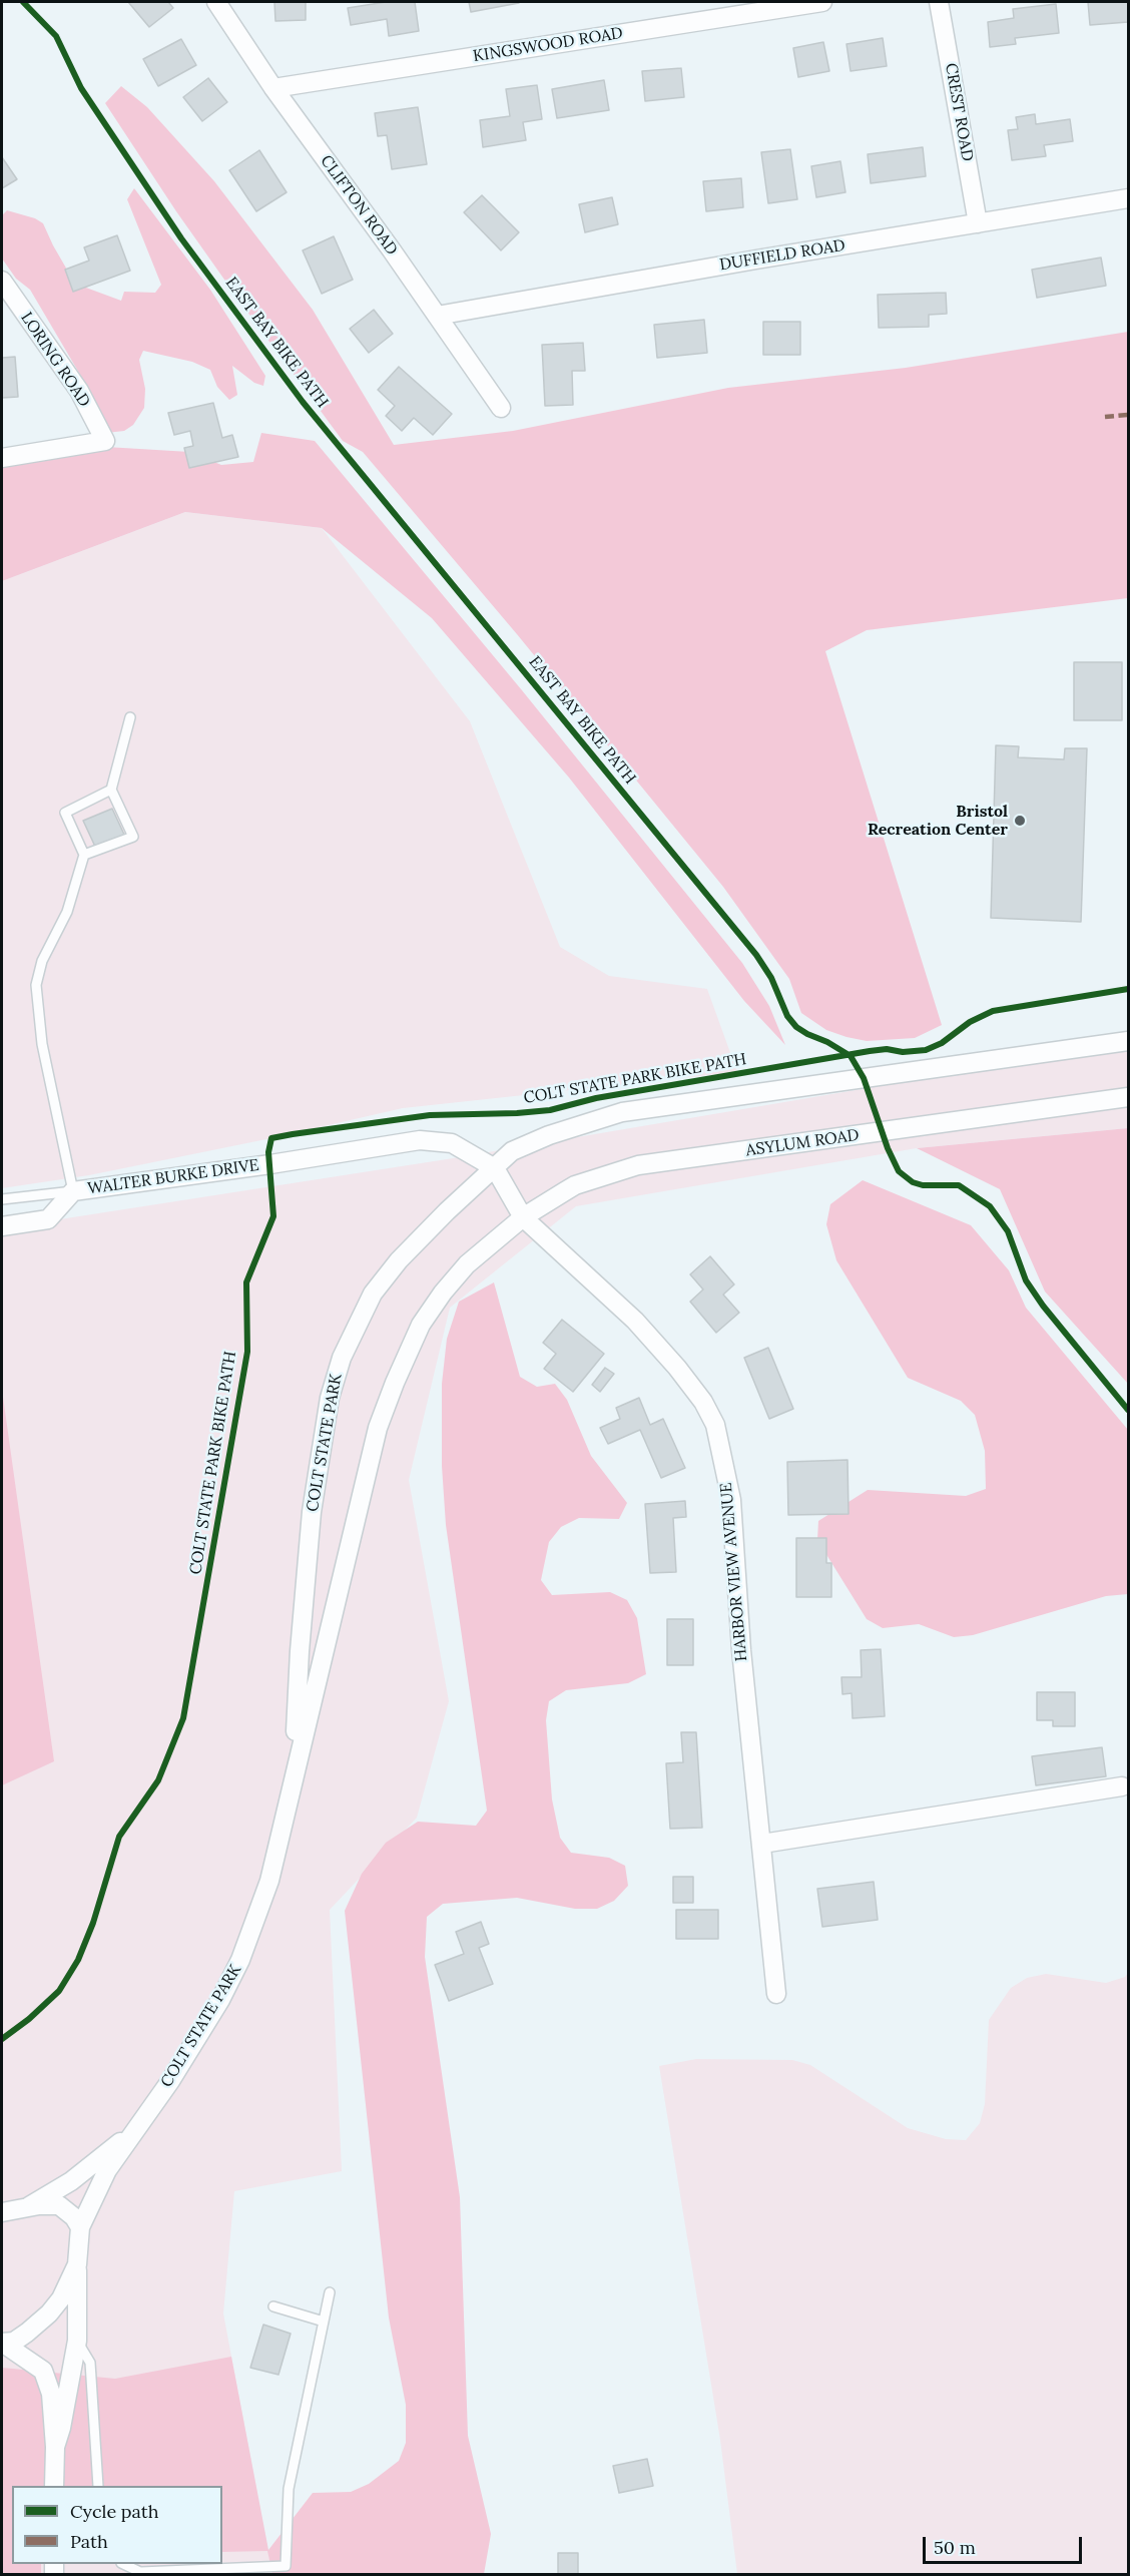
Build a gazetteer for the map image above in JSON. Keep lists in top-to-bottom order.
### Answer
{
  "streets": {
    "street": [
      "KINGSWOOD ROAD",
      "CREST ROAD",
      "CLIFTON ROAD",
      "DUFFIELD ROAD",
      "LORING ROAD",
      "ASYLUM ROAD",
      "WALTER BURKE DRIVE",
      "COLT STATE PARK",
      "HARBOR VIEW AVENUE"
    ],
    "cycle path": ["EAST BAY BIKE PATH", "COLT STATE PARK BIKE PATH"]
  },
  "crossings": [
    ["KINGSWOOD ROAD", "CLIFTON ROAD"],
    ["CREST ROAD", "DUFFIELD ROAD"],
    ["CLIFTON ROAD", "DUFFIELD ROAD"],
    ["ASYLUM ROAD", "COLT STATE PARK"],
    ["ASYLUM ROAD", "HARBOR VIEW AVENUE"],
    ["WALTER BURKE DRIVE", "COLT STATE PARK"],
    ["WALTER BURKE DRIVE", "HARBOR VIEW AVENUE"],
    ["COLT STATE PARK", "HARBOR VIEW AVENUE"]
  ],
  "places": ["Bristol Recreation Center"],
  "legend": ["Cycle path", "Path"],
  "scale_bar": "50 m"
}
